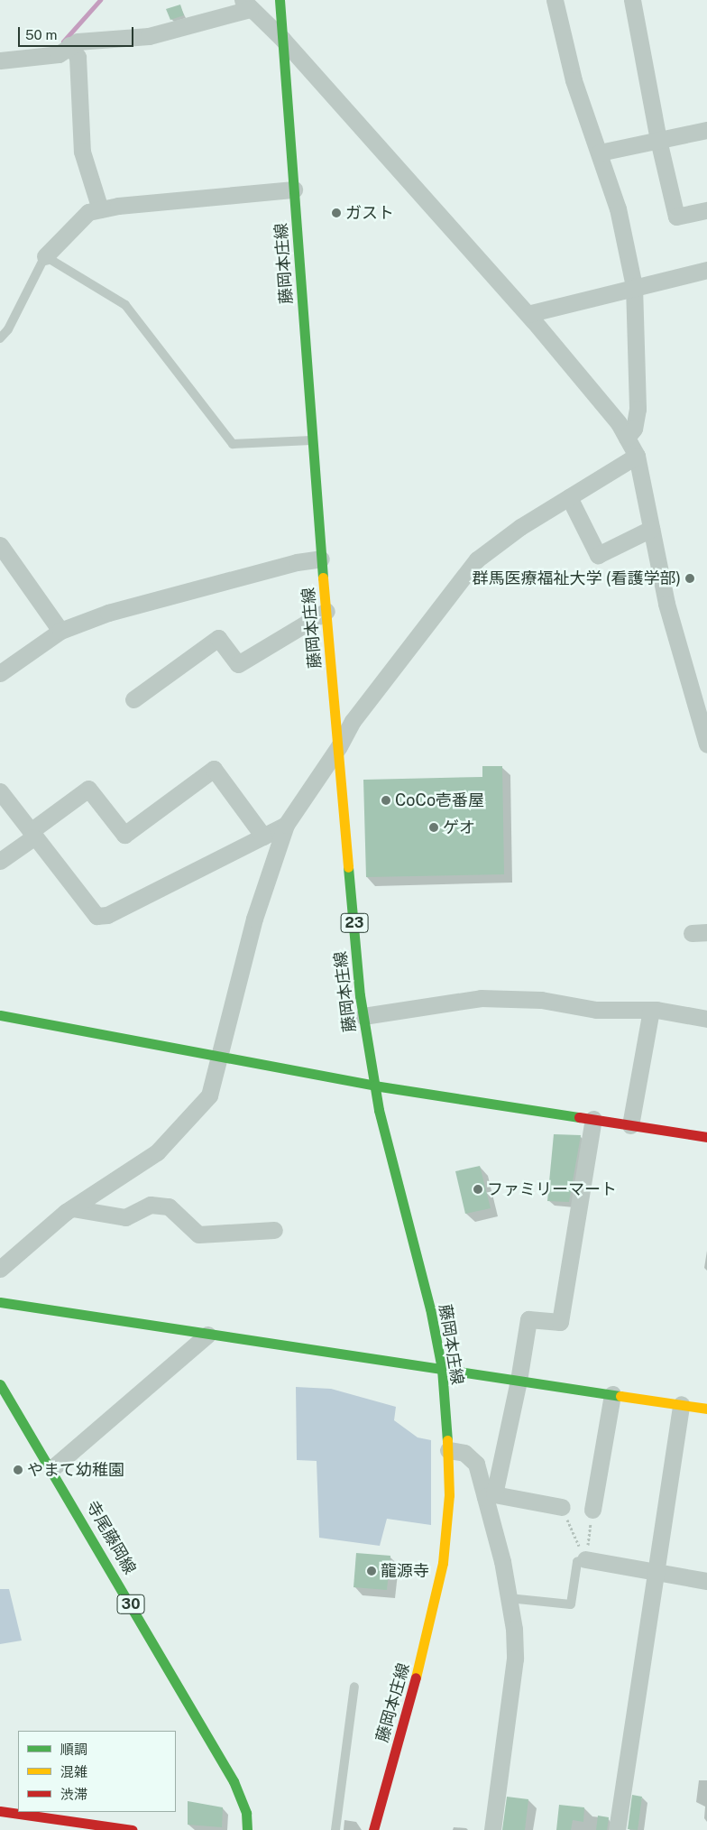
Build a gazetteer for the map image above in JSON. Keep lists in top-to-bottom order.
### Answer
{
  "streets": {
    "main road": [
      "藤岡本庄線",
      "23",
      "寺尾藤岡線",
      "30"
    ]
  },
  "places": [
    "ガスト",
    "群馬医療福祉大学 (看護学部)",
    "CoCo壱番屋",
    "ゲオ",
    "ファミリーマート",
    "やまて幼稚園",
    "龍源寺"
  ],
  "legend": ["順調", "混雑", "渋滞"],
  "scale_bar": "50 m"
}
